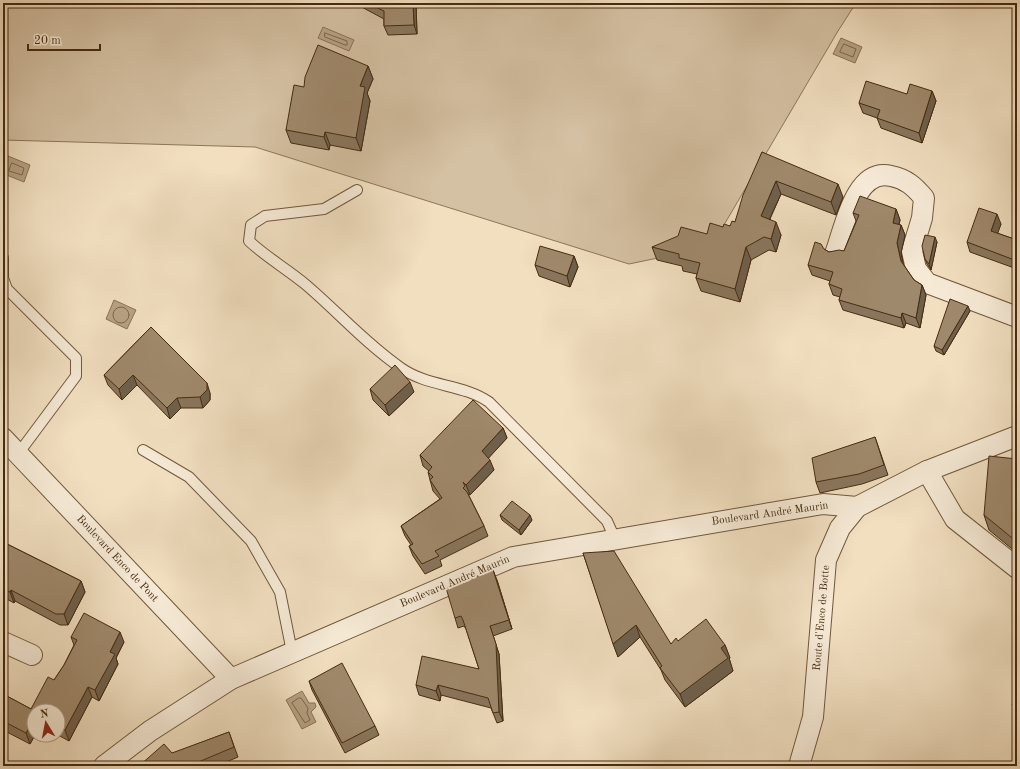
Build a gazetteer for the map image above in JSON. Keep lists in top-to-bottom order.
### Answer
{
  "streets": {
    "street": ["Boulevard André Maurin", "Boulevard Enco de Pont", "Route d'Enco de Botte"]
  },
  "crossings": [
    ["Boulevard André Maurin", "Boulevard Enco de Pont"],
    ["Boulevard André Maurin", "Route d'Enco de Botte"]
  ],
  "scale_bar": "20 m",
  "north": "top"
}
